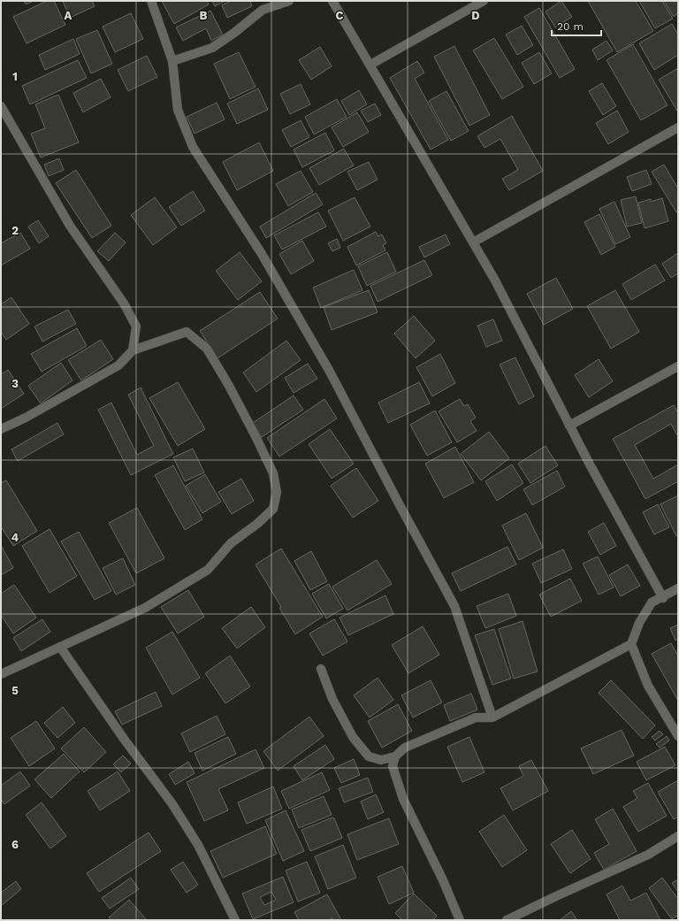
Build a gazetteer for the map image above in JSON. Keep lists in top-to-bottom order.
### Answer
{
  "scale_bar": "20 m",
  "grid": {
    "columns": [
      "A",
      "B",
      "C",
      "D"
    ],
    "rows": [
      "1",
      "2",
      "3",
      "4",
      "5",
      "6"
    ]
  }
}
